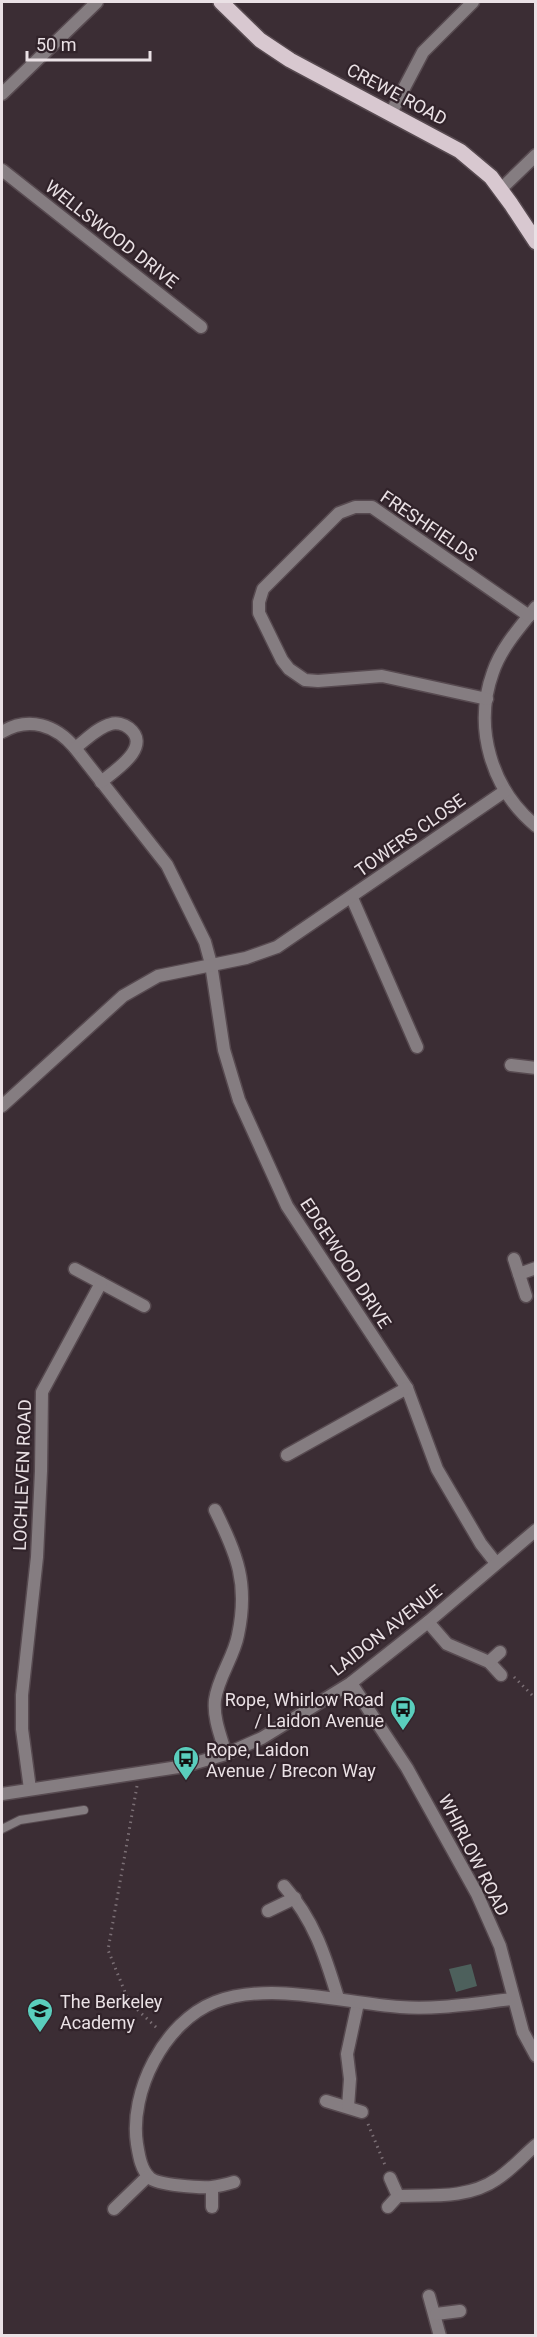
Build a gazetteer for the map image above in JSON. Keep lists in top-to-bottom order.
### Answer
{
  "streets": {
    "main road": ["CREWE ROAD"],
    "street": [
      "WELLSWOOD DRIVE",
      "FRESHFIELDS",
      "TOWERS CLOSE",
      "EDGEWOOD DRIVE",
      "LOCHLEVEN ROAD",
      "LAIDON AVENUE",
      "WHIRLOW ROAD"
    ]
  },
  "crossings": [
    ["EDGEWOOD DRIVE", "LAIDON AVENUE"],
    ["LOCHLEVEN ROAD", "LAIDON AVENUE"],
    ["LAIDON AVENUE", "WHIRLOW ROAD"]
  ],
  "places": {
    "bus stop": ["Rope, Whirlow Road / Laidon Avenue", "Rope, Laidon Avenue / Brecon Way"],
    "school or university": ["The Berkeley Academy"]
  },
  "scale_bar": "50 m"
}
